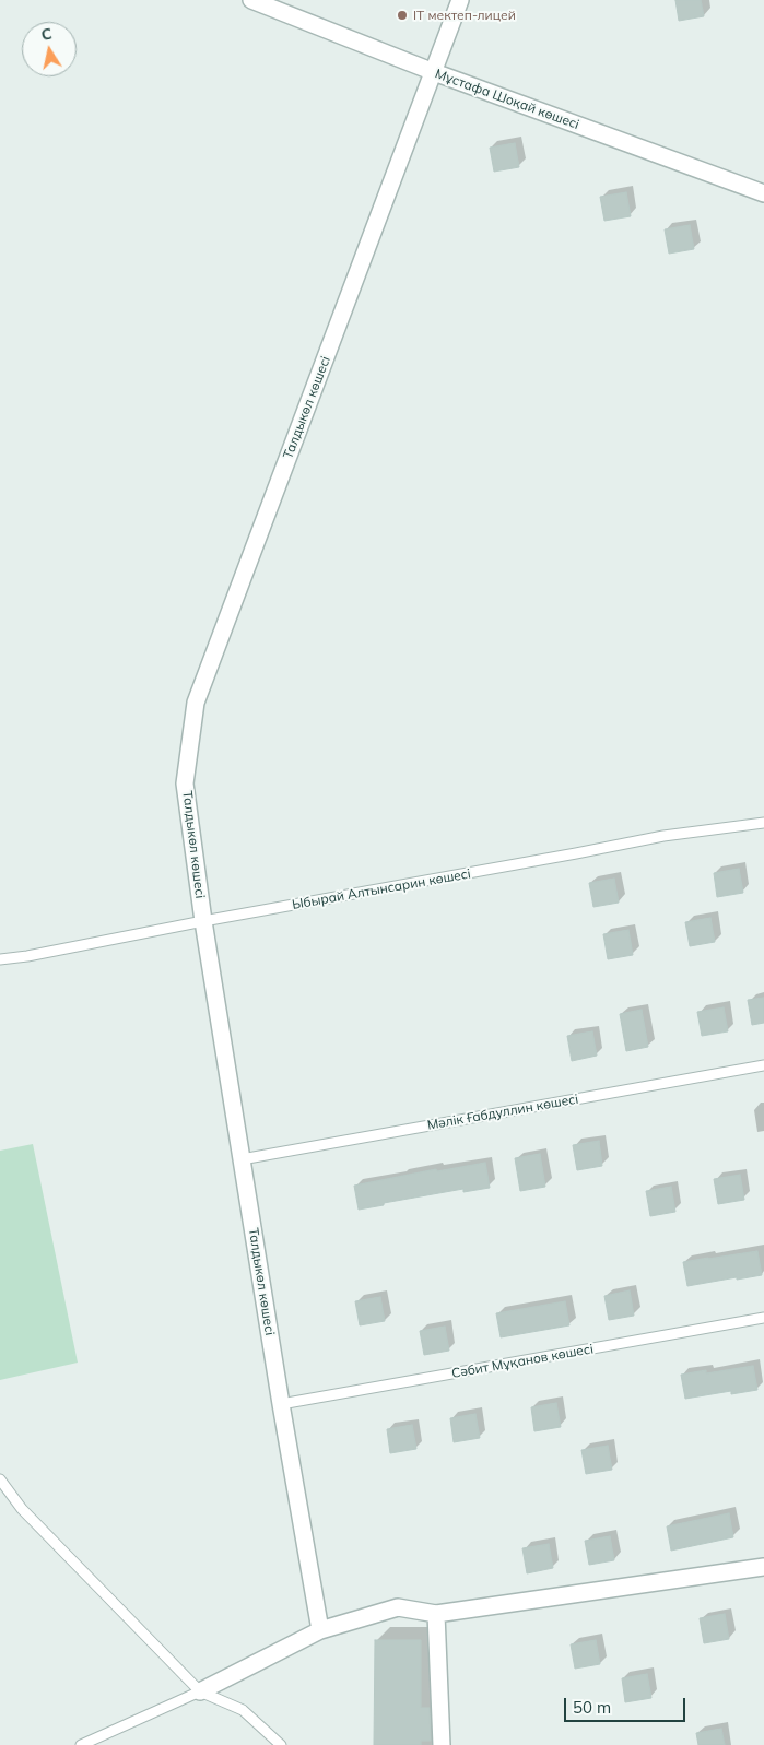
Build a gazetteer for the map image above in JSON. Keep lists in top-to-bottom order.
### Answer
{
  "streets": {
    "street": ["Мұстафа Шоқай көшесі", "Талдыкөл көшесі"],
    "lane": ["Ыбырай Алтынсарин көшесі", "Мәлік Ғабдуллин көшесі", "Сәбит Мұқанов көшесі"]
  },
  "crossings": [
    ["Мұстафа Шоқай көшесі", "Талдыкөл көшесі"],
    ["Талдыкөл көшесі", "Ыбырай Алтынсарин көшесі"],
    ["Талдыкөл көшесі", "Мәлік Ғабдуллин көшесі"],
    ["Талдыкөл көшесі", "Сәбит Мұқанов көшесі"]
  ],
  "places": ["IT мектеп-лицей"],
  "scale_bar": "50 m",
  "north": "top"
}
